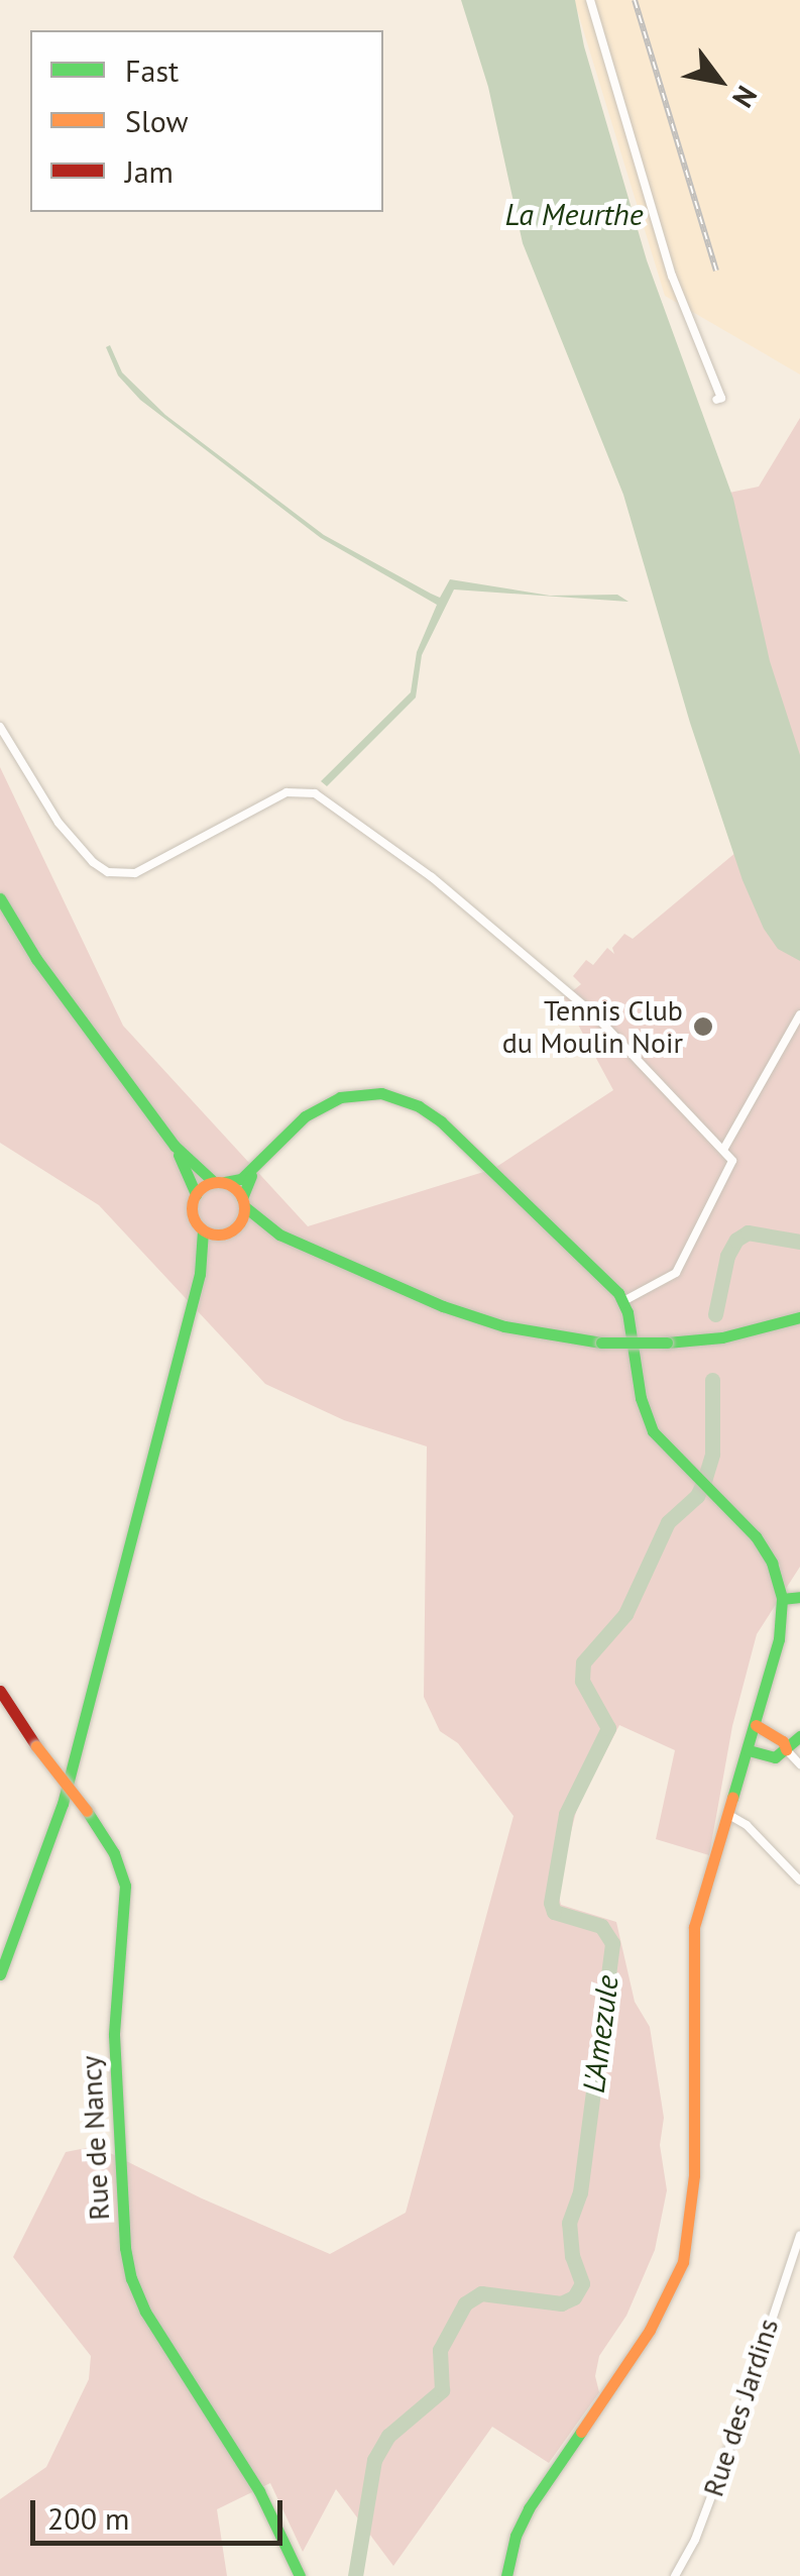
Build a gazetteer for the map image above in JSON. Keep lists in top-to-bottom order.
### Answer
{
  "streets": {
    "street": ["Rue de Nancy", "Rue des Jardins"]
  },
  "water": ["La Meurthe", "L'Amezule"],
  "places": ["Tennis Club du Moulin Noir"],
  "legend": ["Fast", "Slow", "Jam"],
  "scale_bar": "200 m",
  "north": "bottom right"
}
